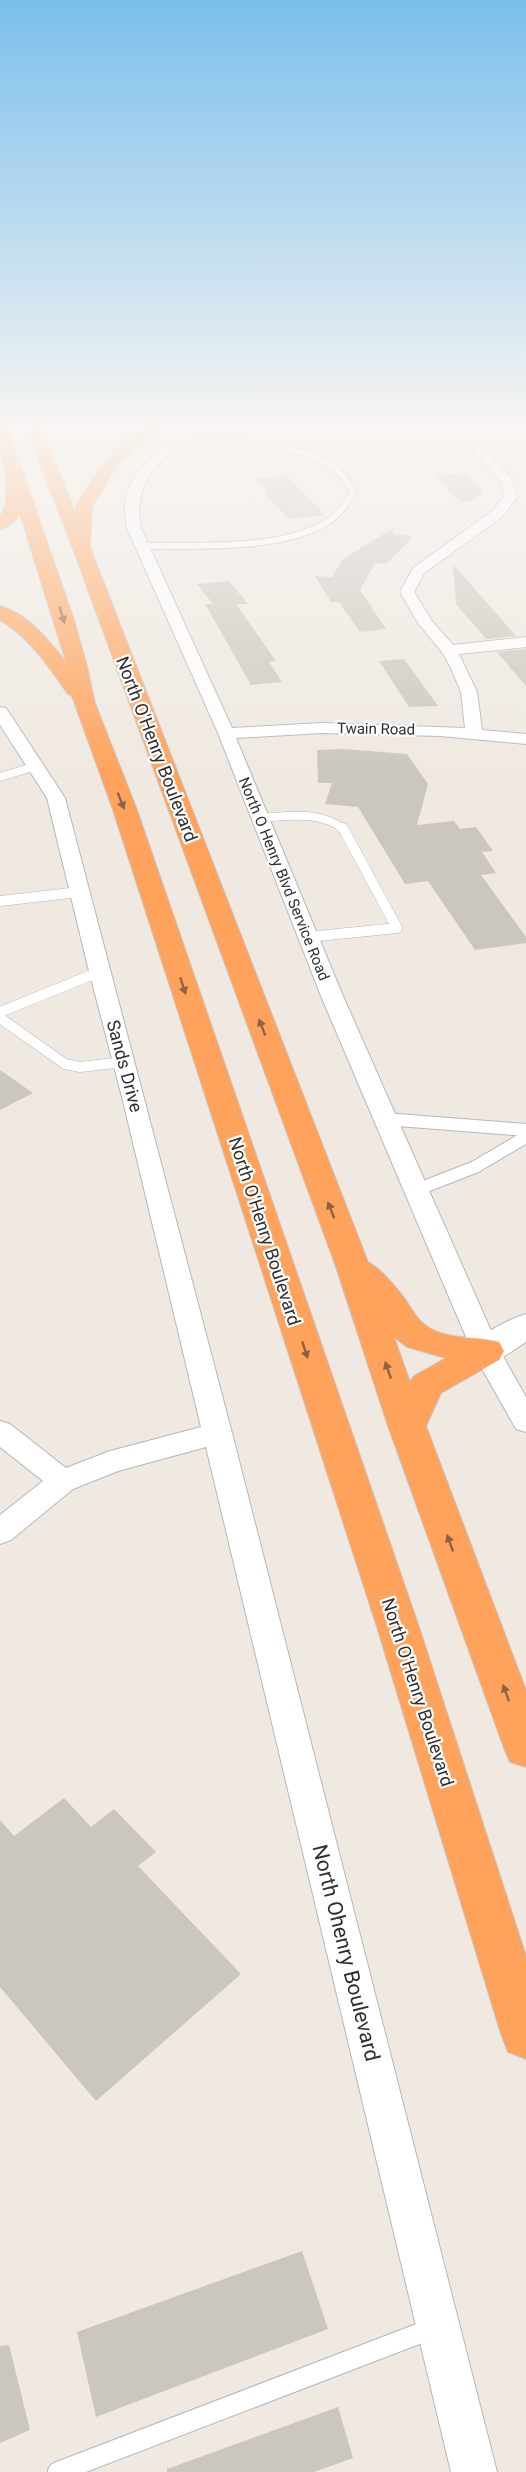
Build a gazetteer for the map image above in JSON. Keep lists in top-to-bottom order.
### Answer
{
  "streets": {
    "highway": ["North O'Henry Boulevard"],
    "street": [
      "Twain Road",
      "North O Henry Blvd Service Road",
      "Sands Drive",
      "North Ohenry Boulevard"
    ]
  },
  "crossings": [
    ["Twain Road", "North O Henry Blvd Service Road"],
    ["Sands Drive", "North Ohenry Boulevard"]
  ]
}
